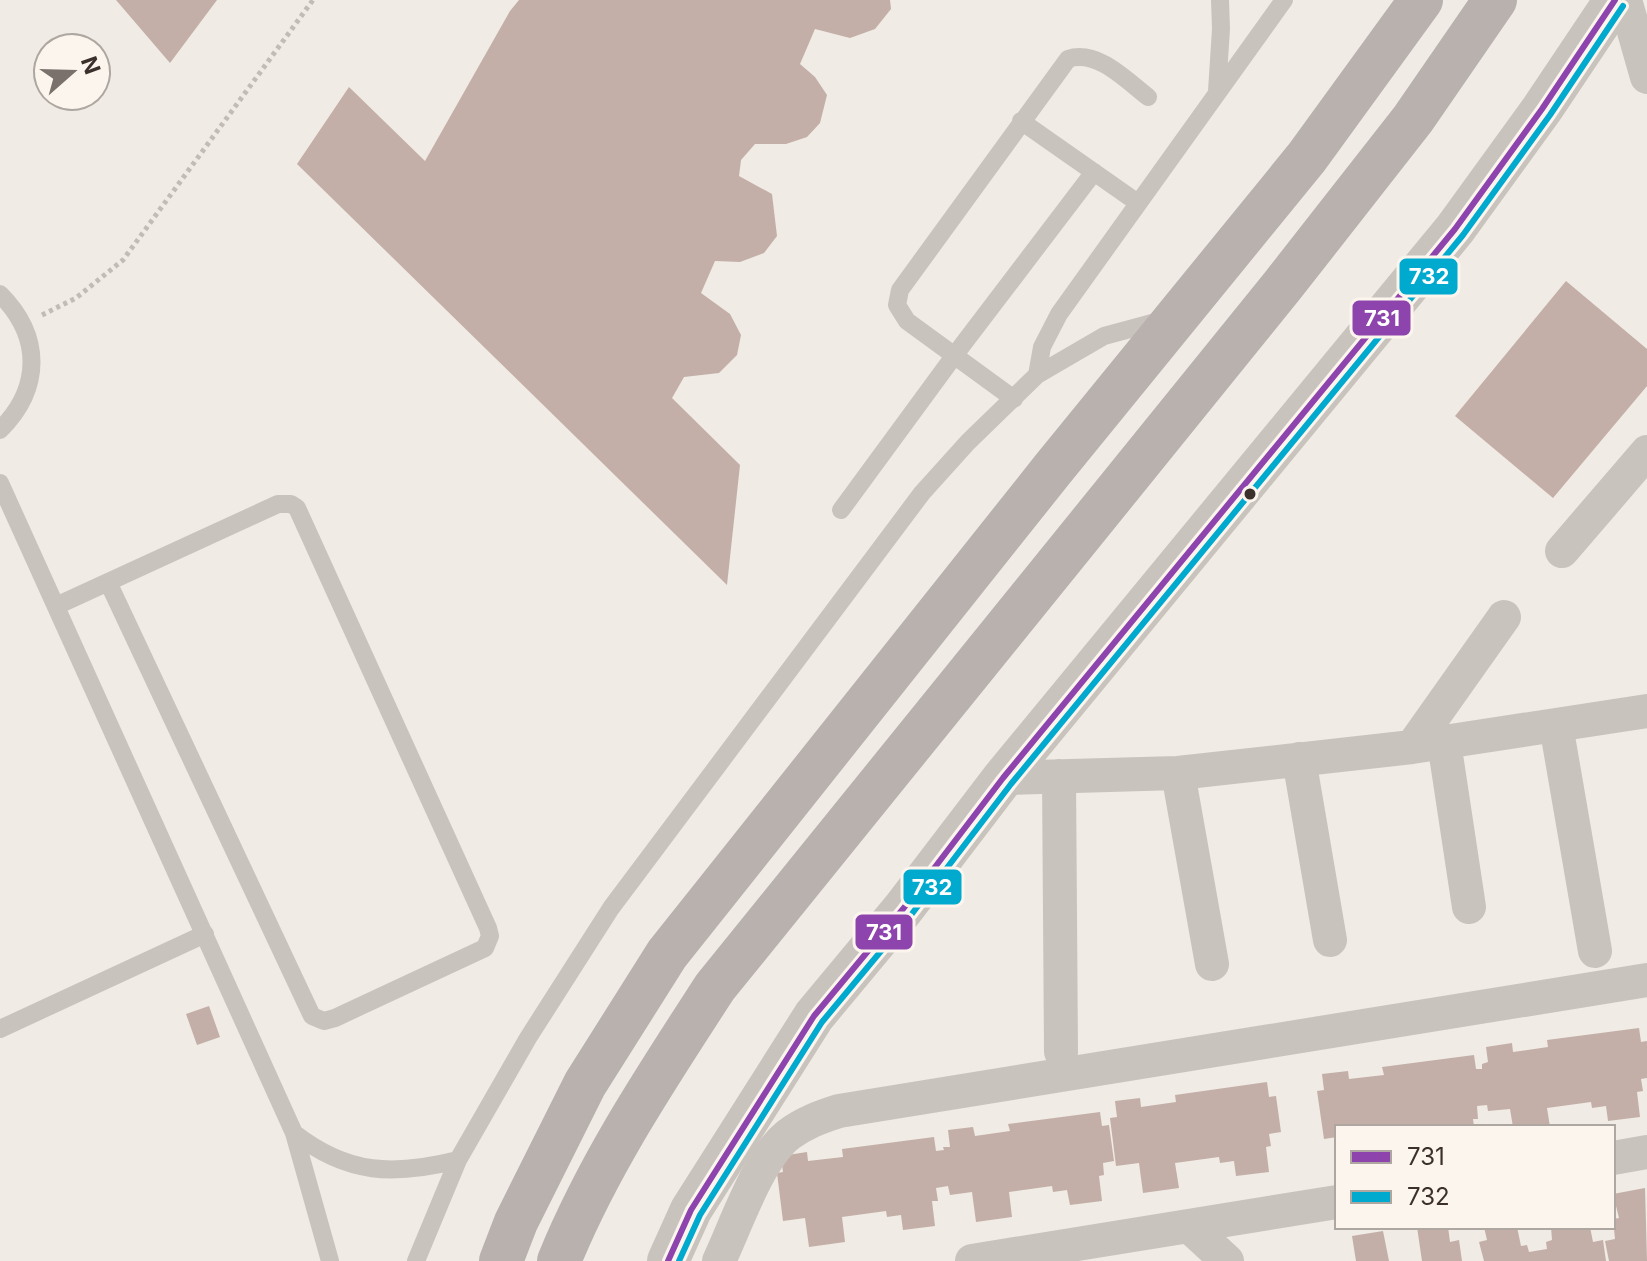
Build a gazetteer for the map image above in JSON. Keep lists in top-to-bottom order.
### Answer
{
  "lines": ["transit line 731", "transit line 732"],
  "legend": ["731", "732"],
  "north": "right"
}
